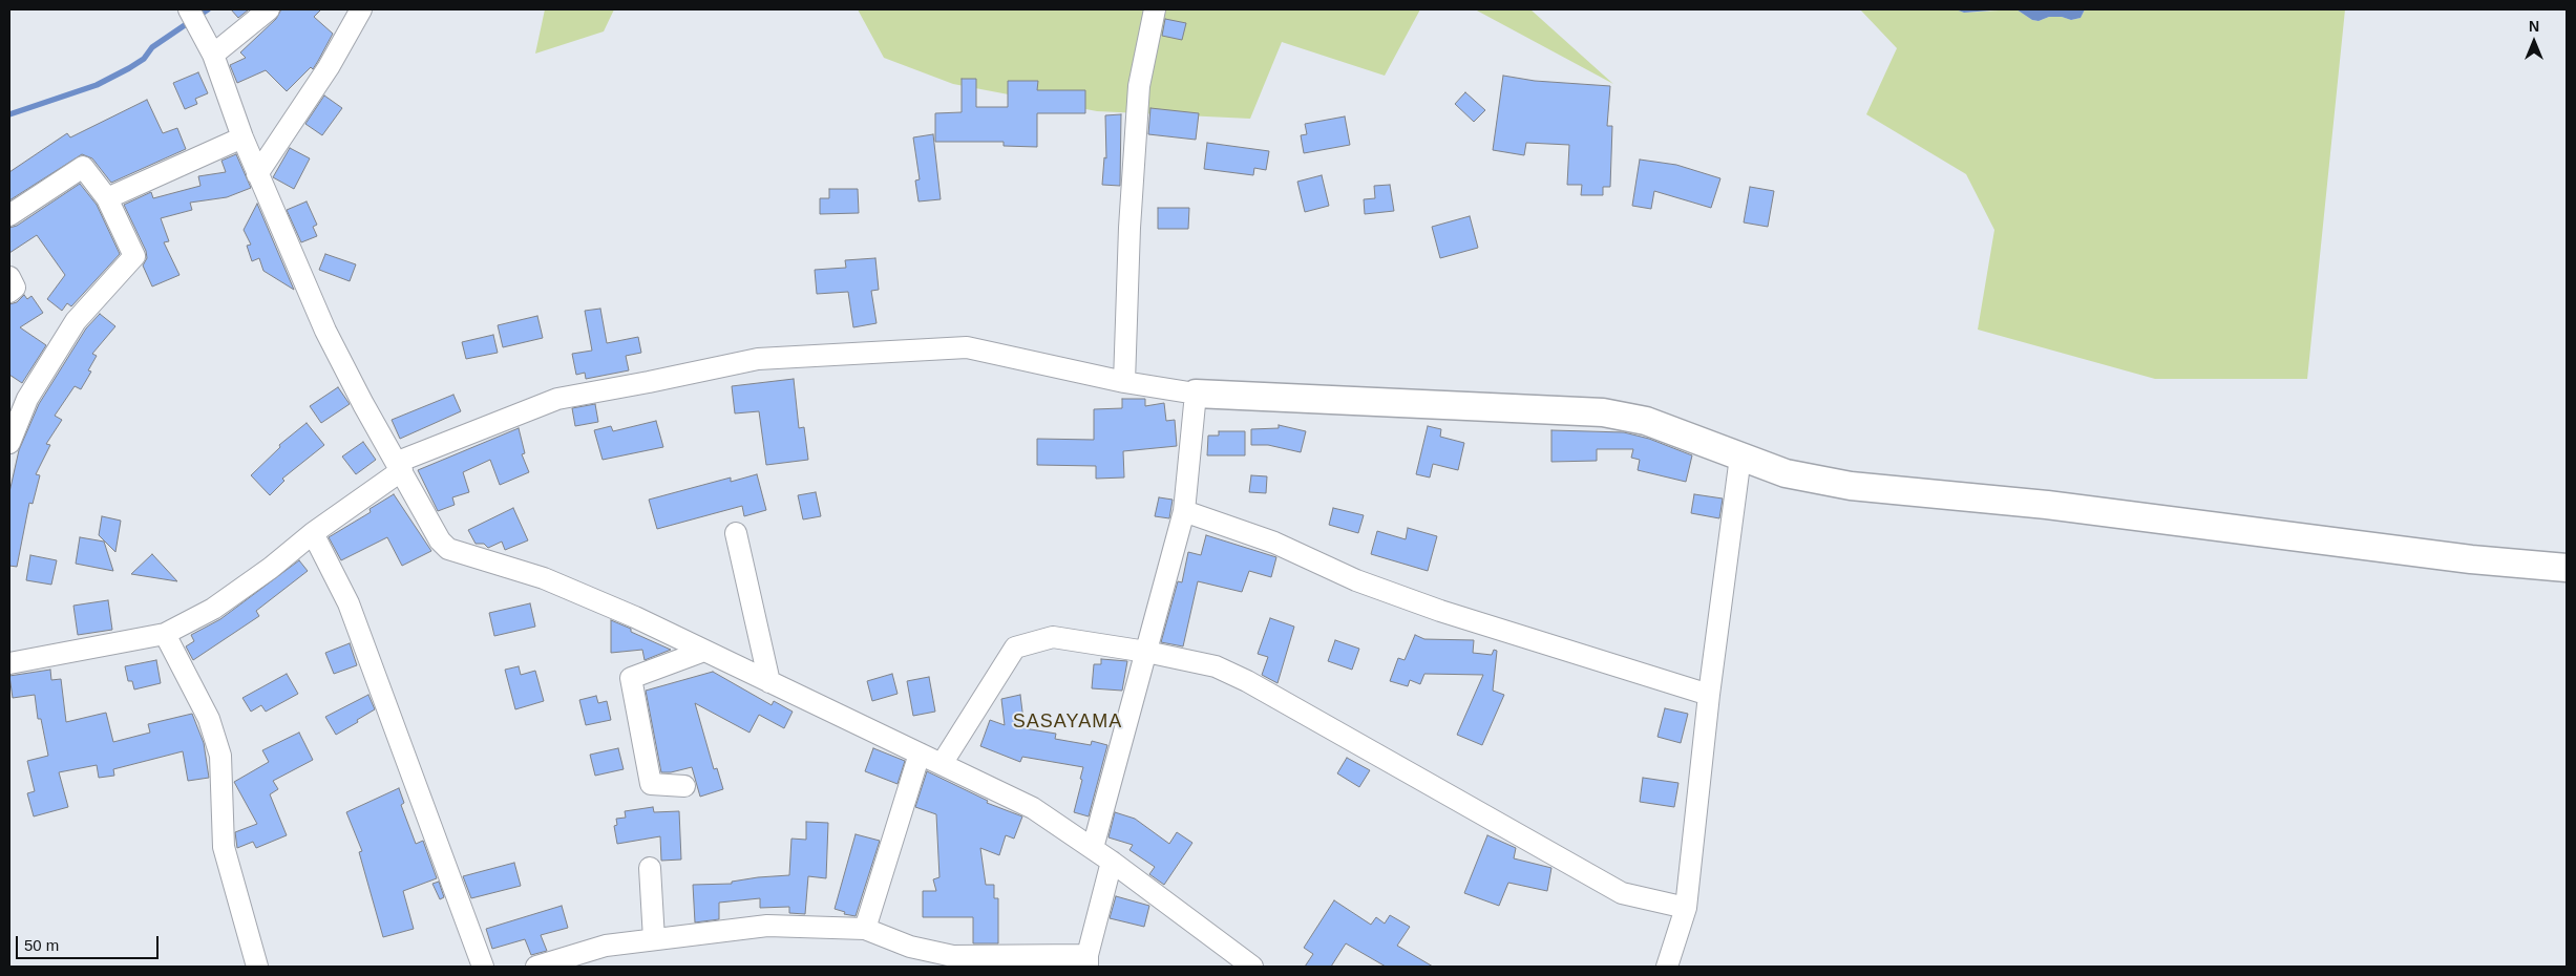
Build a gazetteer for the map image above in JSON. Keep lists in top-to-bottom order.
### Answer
{
  "districts": ["SASAYAMA"],
  "scale_bar": "50 m",
  "north": "top"
}
